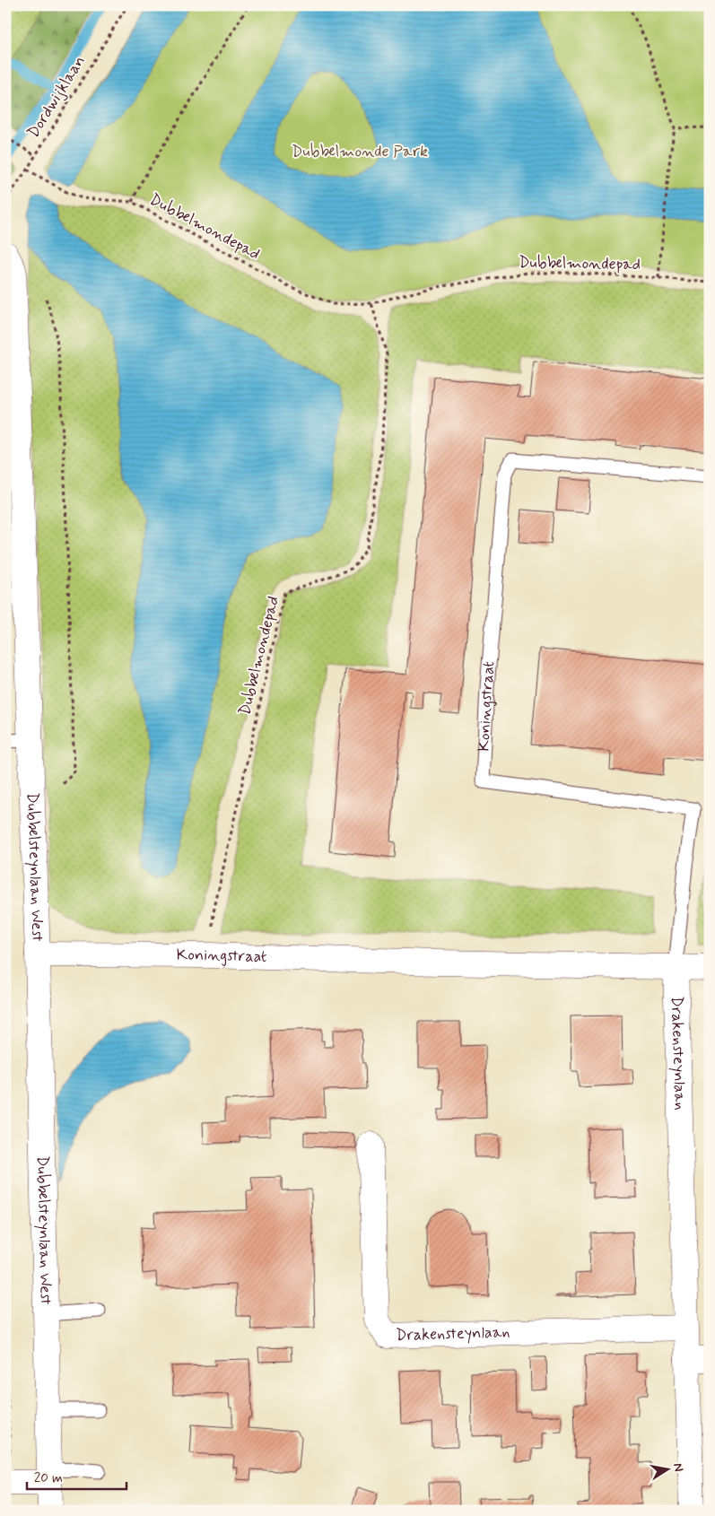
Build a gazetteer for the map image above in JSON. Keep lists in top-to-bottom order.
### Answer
{
  "streets": {
    "street": ["Koningstraat", "Dubbelsteynlaan West", "Drakensteynlaan"],
    "path": ["Dordwijklaan", "Dubbelmondepad"]
  },
  "crossings": [
    ["Dordwijklaan", "Dubbelmondepad"],
    ["Dubbelmondepad", "Koningstraat"],
    ["Koningstraat", "Dubbelsteynlaan West"],
    ["Koningstraat", "Drakensteynlaan"]
  ],
  "parks": ["Dubbelmonde Park"],
  "scale_bar": "20 m",
  "north": "right"
}
